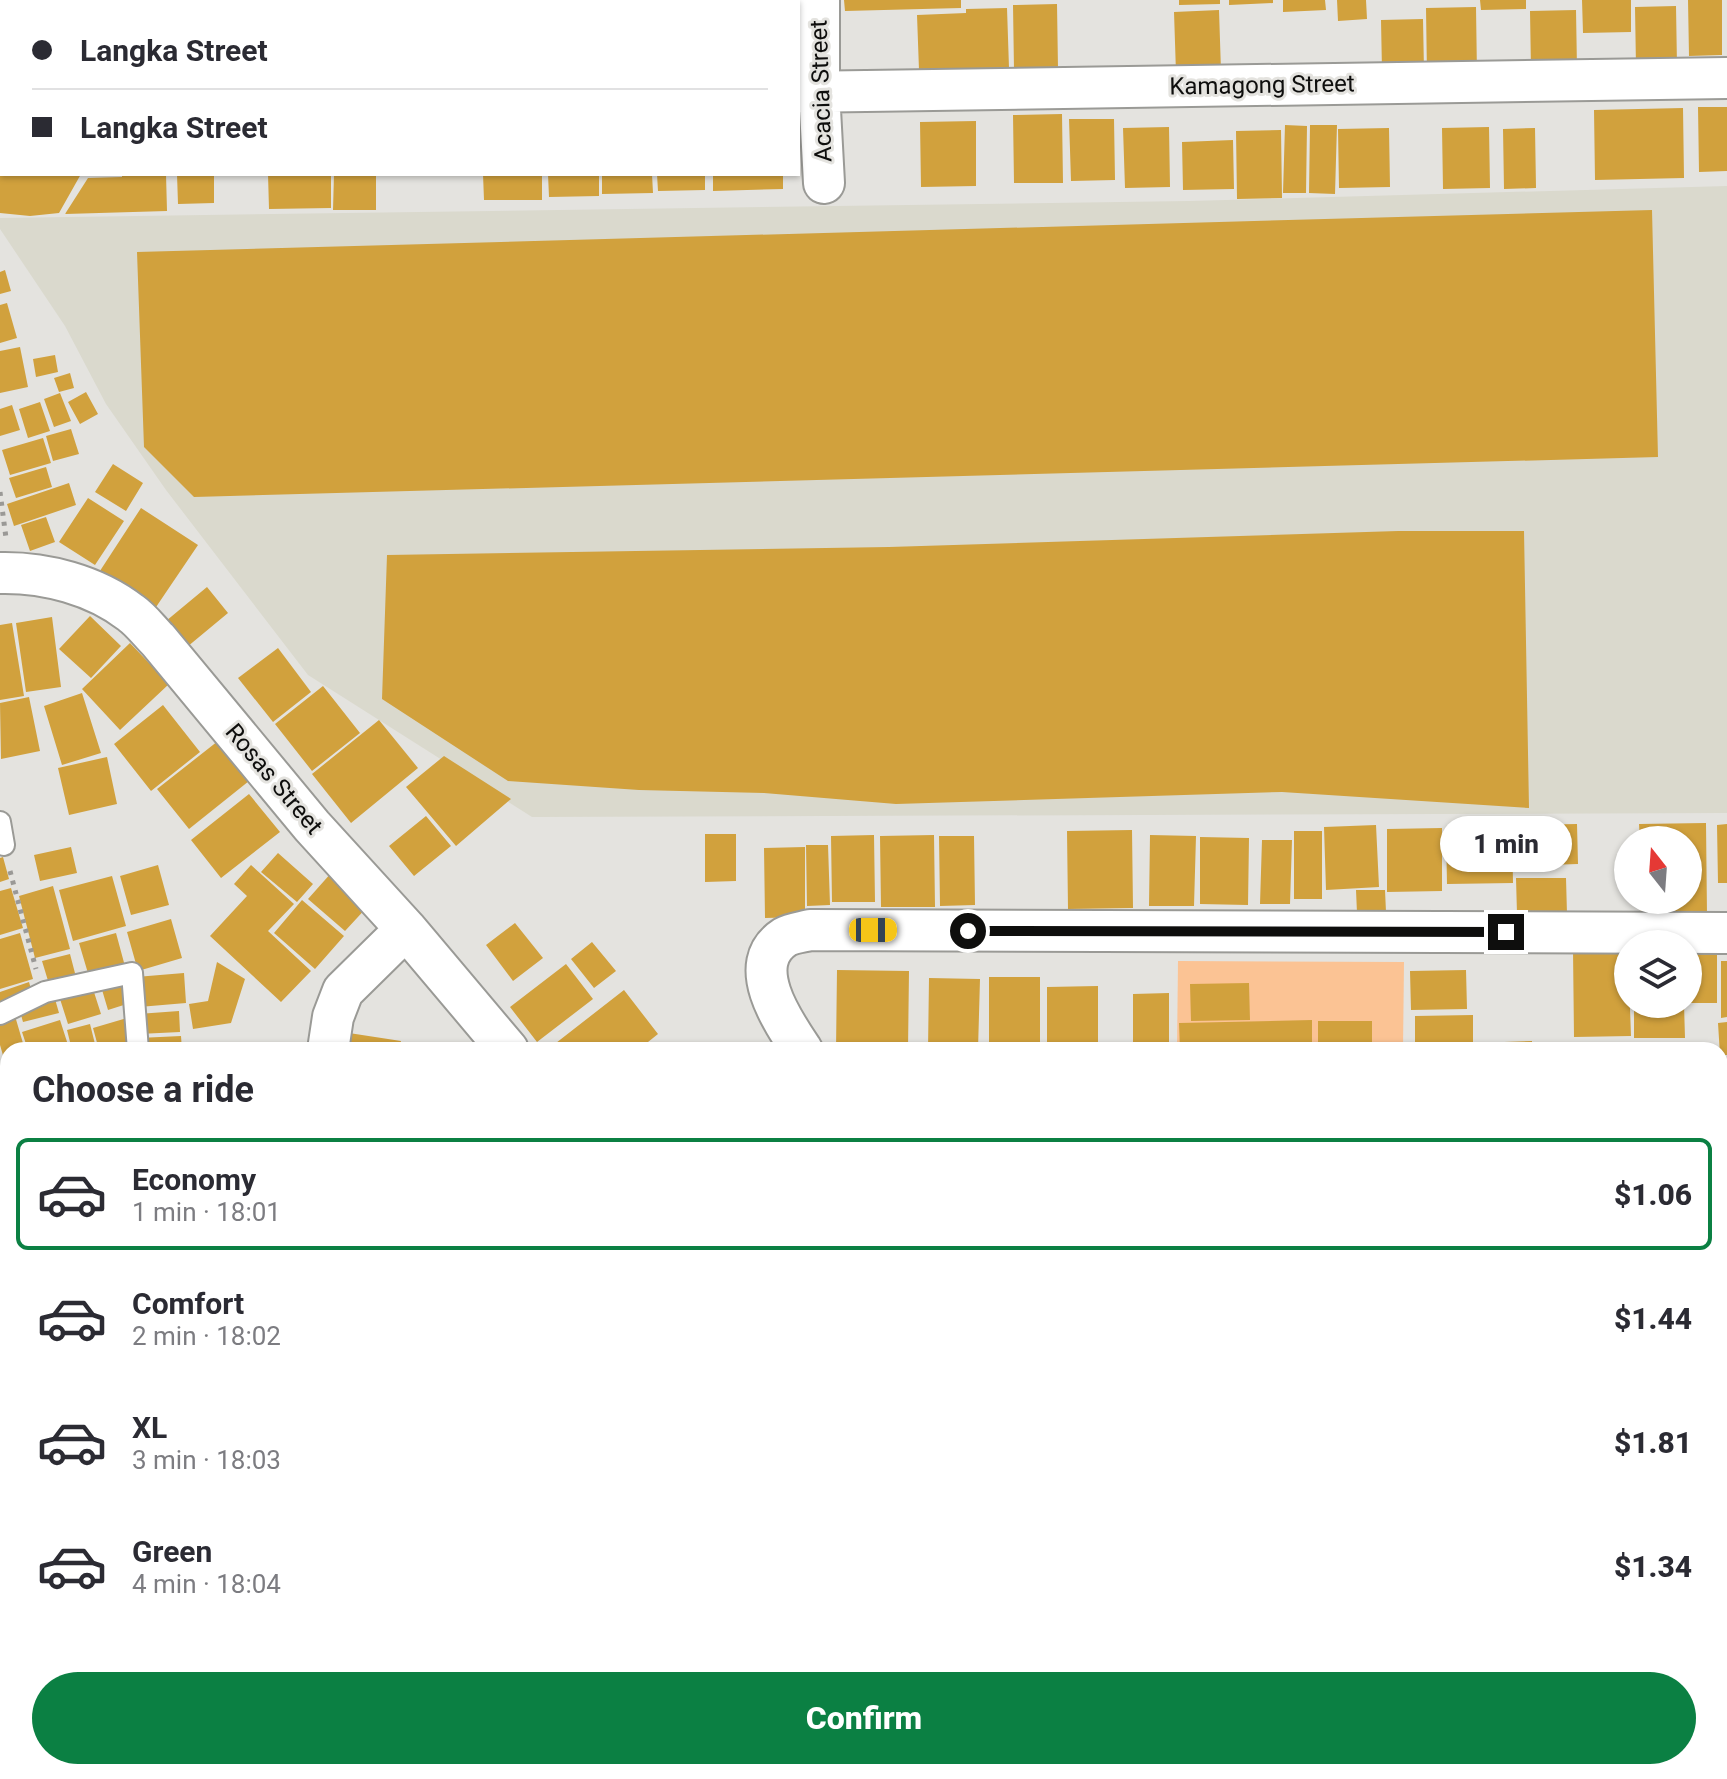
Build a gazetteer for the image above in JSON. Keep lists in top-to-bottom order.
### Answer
{
  "streets": {
    "street": ["Kamagong Street", "Acacia Street", "Rosas Street"]
  },
  "crossings": [
    ["Kamagong Street", "Acacia Street"]
  ],
  "north": "top",
  "page": {
    "banner": ["Langka Street", "Langka Street"],
    "bubble": "1 min",
    "heading": "Choose a ride",
    "list": [
      {
        "name": "Economy",
        "note": "1 min · 18:01",
        "value": "$1.06"
      },
      {
        "name": "Comfort",
        "note": "2 min · 18:02",
        "value": "$1.44"
      },
      {
        "name": "XL",
        "note": "3 min · 18:03",
        "value": "$1.81"
      },
      {
        "name": "Green",
        "note": "4 min · 18:04",
        "value": "$1.34"
      }
    ],
    "buttons": "Confirm"
  }
}
